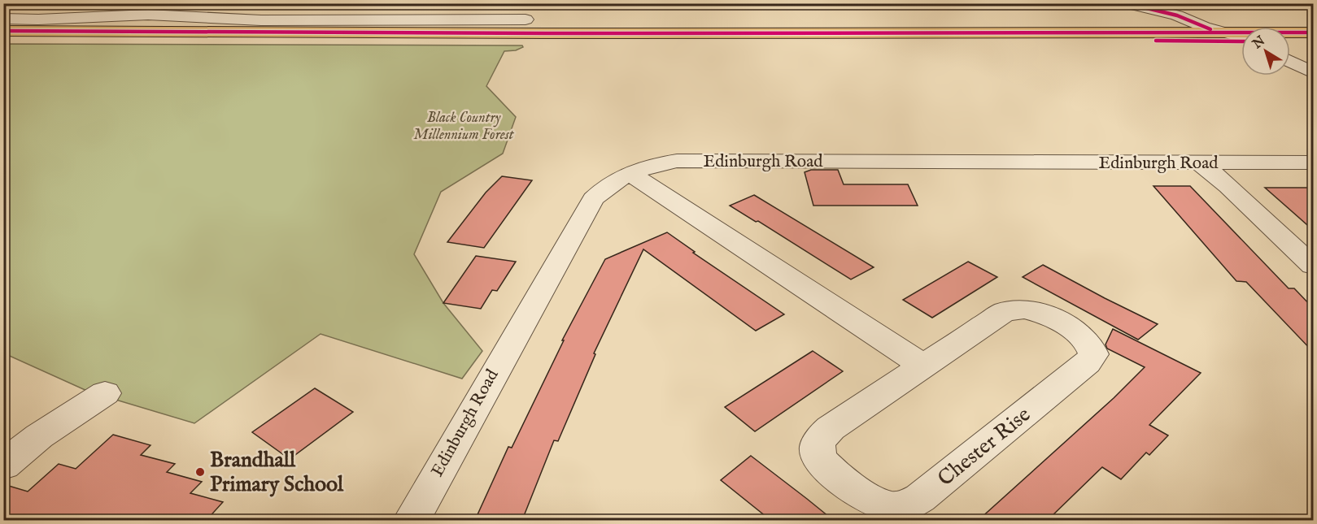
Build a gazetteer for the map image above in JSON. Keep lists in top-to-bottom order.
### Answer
{
  "streets": {
    "street": ["Edinburgh Road", "Chester Rise"]
  },
  "parks": ["Black Country Millennium Forest"],
  "places": ["Brandhall Primary School"],
  "north": "top left"
}
